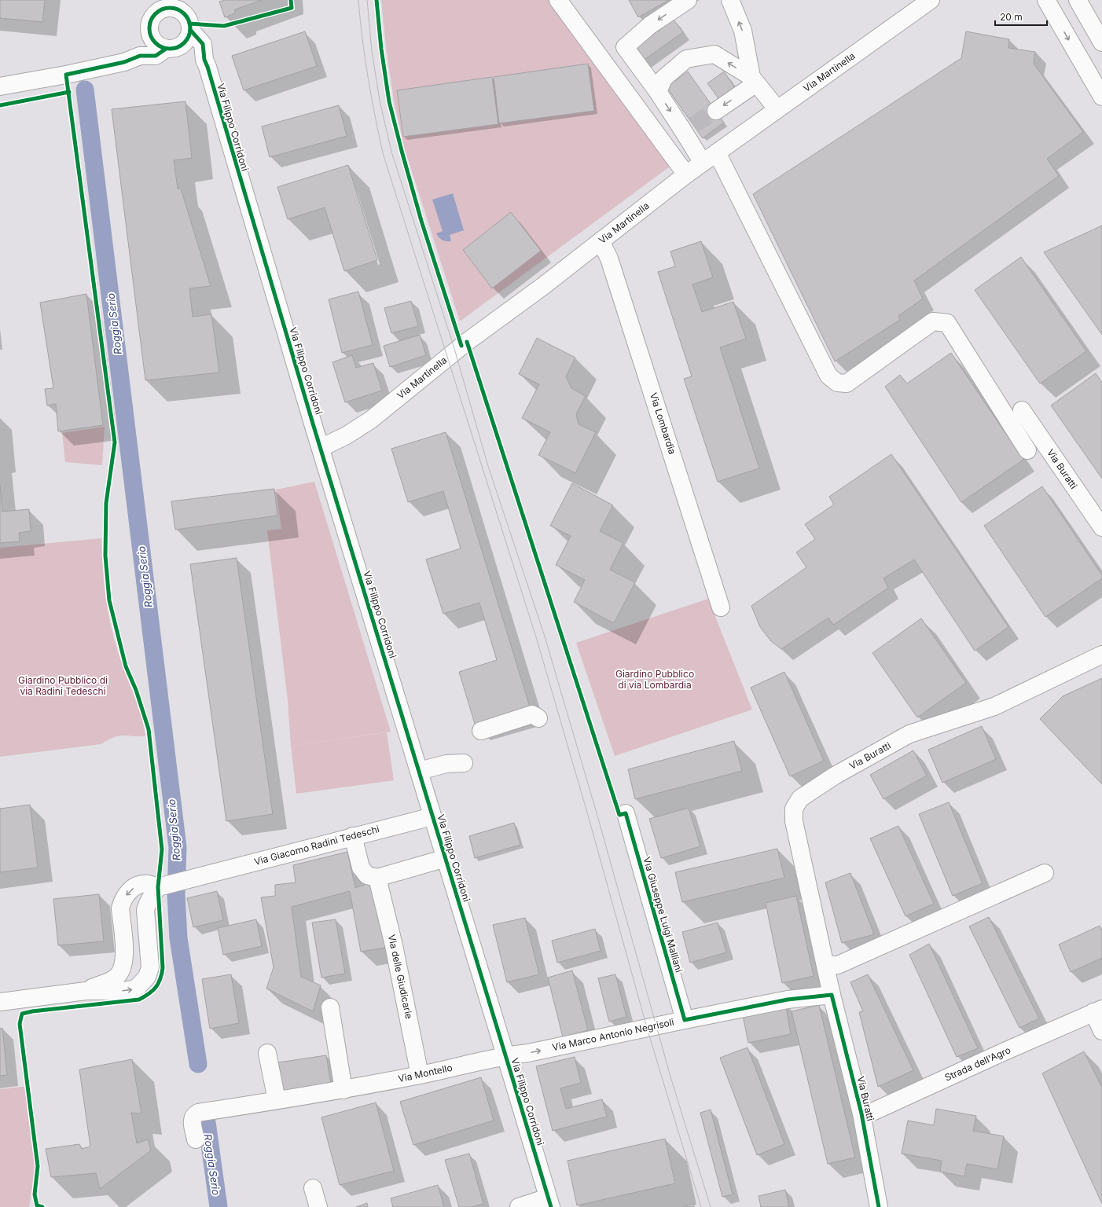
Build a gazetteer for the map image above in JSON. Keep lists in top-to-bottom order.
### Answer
{
  "streets": {
    "main road": [
      "Via Martinella",
      "Via Filippo Corridoni",
      "Via Lombardia",
      "Via Buratti",
      "Via Giacomo Radini Tedeschi",
      "Via Giuseppe Luigi Malliani",
      "Via delle Giudicarie",
      "Via Marco Antonio Negrisoli",
      "Strada dell'Agro",
      "Via Montello"
    ]
  },
  "crossings": [
    ["Via Martinella", "Via Filippo Corridoni"],
    ["Via Martinella", "Via Lombardia"],
    ["Via Filippo Corridoni", "Via Giacomo Radini Tedeschi"],
    ["Via Filippo Corridoni", "Via Marco Antonio Negrisoli"],
    ["Via Filippo Corridoni", "Via Montello"],
    ["Via Buratti", "Via Marco Antonio Negrisoli"],
    ["Via Buratti", "Strada dell'Agro"],
    ["Via Giuseppe Luigi Malliani", "Via Marco Antonio Negrisoli"],
    ["Via delle Giudicarie", "Via Montello"],
    ["Via Marco Antonio Negrisoli", "Via Montello"]
  ],
  "one_way": ["Via Marco Antonio Negrisoli"],
  "water": ["Roggia Serio"],
  "parks": ["Giardino Pubblico di via Lombardia", "Giardino Pubblico di via Radini Tedeschi"],
  "scale_bar": "20 m"
}
